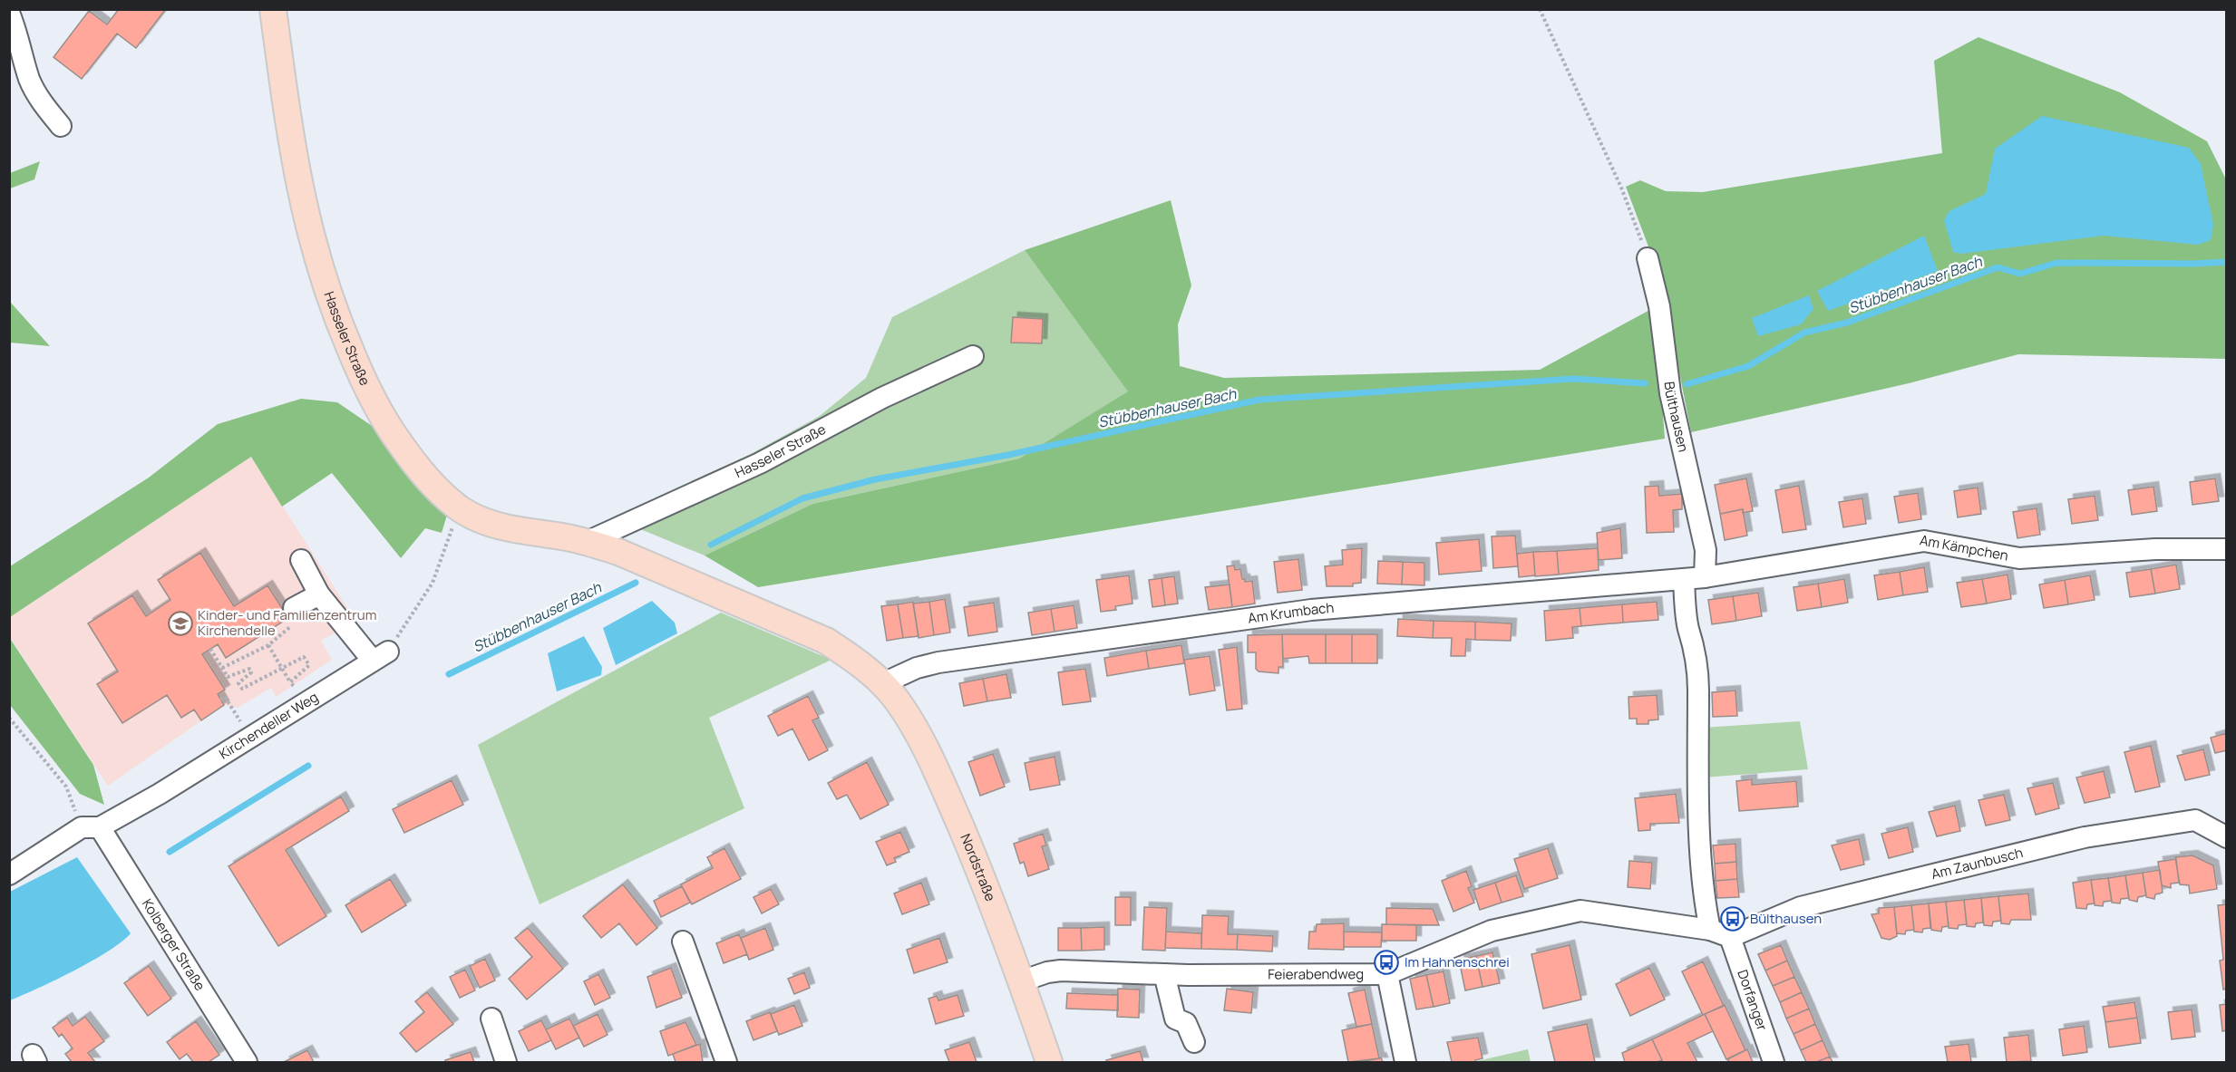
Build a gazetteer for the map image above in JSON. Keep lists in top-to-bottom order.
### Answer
{
  "streets": {
    "main road": ["Hasseler Straße", "Nordstraße"],
    "street": [
      "Bülthausen",
      "Am Kämpchen",
      "Am Krumbach",
      "Kirchendeller Weg",
      "Am Zaunbusch",
      "Kolberger Straße",
      "Feierabendweg",
      "Dorfanger"
    ]
  },
  "crossings": [
    ["Hasseler Straße", "Am Krumbach"],
    ["Hasseler Straße", "Nordstraße"],
    ["Bülthausen", "Am Kämpchen"],
    ["Bülthausen", "Am Krumbach"],
    ["Am Kämpchen", "Am Krumbach"],
    ["Am Krumbach", "Nordstraße"],
    ["Kirchendeller Weg", "Kolberger Straße"],
    ["Am Zaunbusch", "Feierabendweg"],
    ["Am Zaunbusch", "Dorfanger"],
    ["Nordstraße", "Feierabendweg"],
    ["Feierabendweg", "Dorfanger"]
  ],
  "water": ["Stübbenhauser Bach"],
  "places": {
    "school or university": ["Kinder- und Familienzentrum Kirchendelle"],
    "bus stop": ["Bülthausen", "Im Hahnenschrei"]
  }
}
